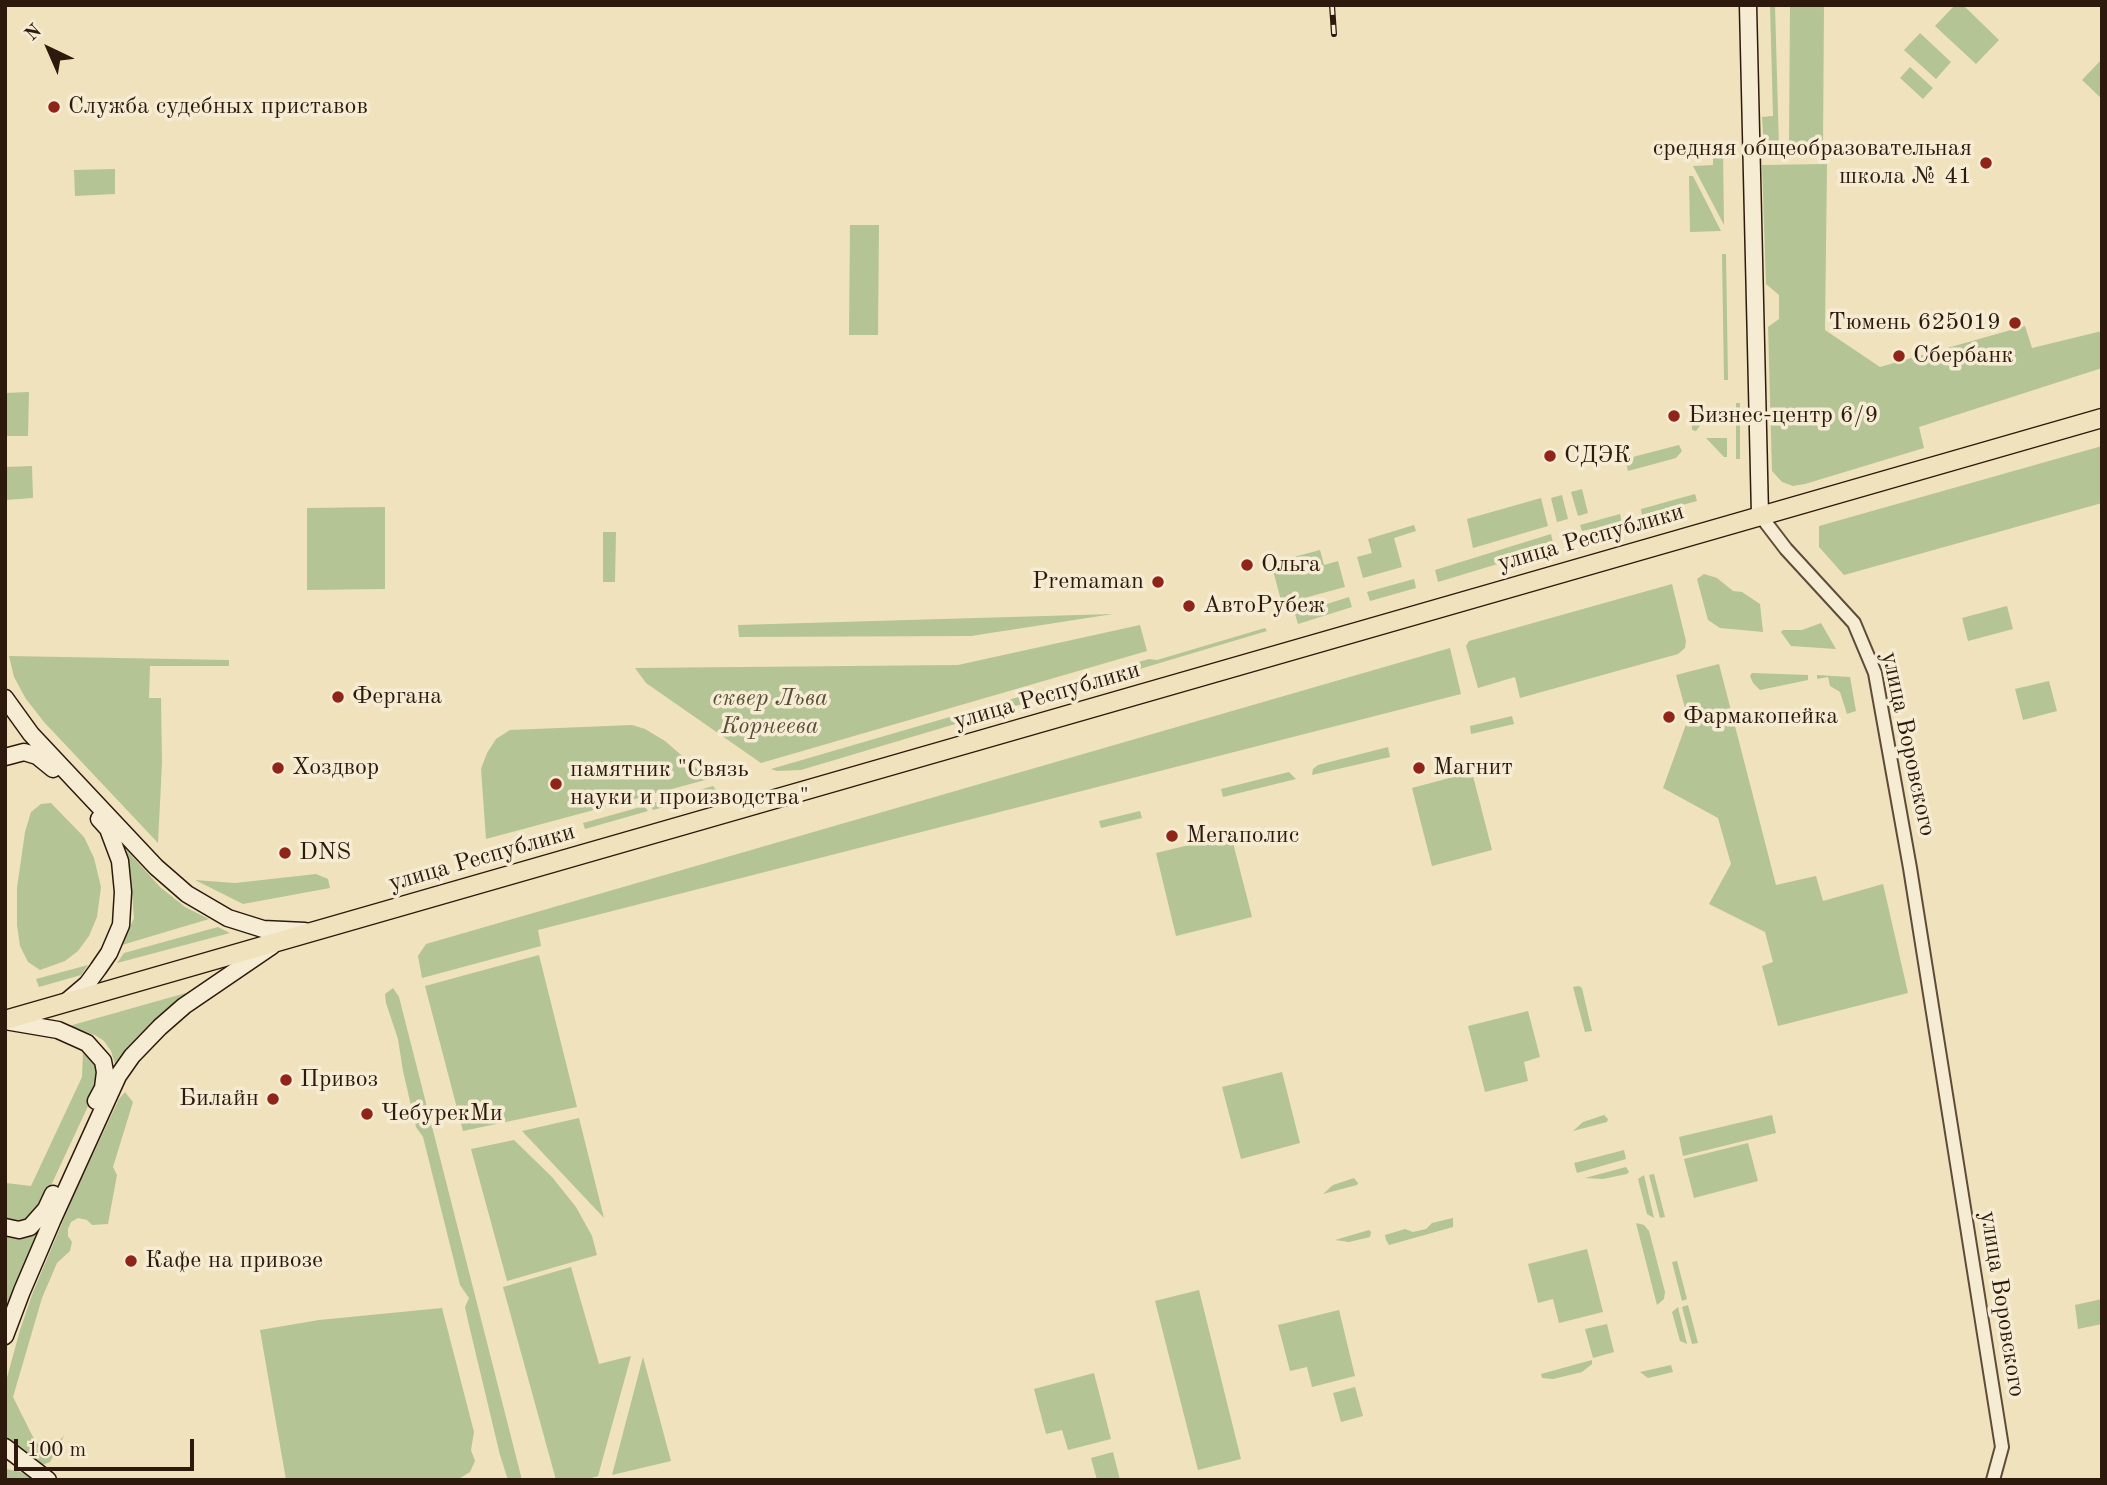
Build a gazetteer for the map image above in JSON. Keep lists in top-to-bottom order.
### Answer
{
  "streets": {
    "main road": ["улица Республики"],
    "street": ["улица Воровского"]
  },
  "crossings": [
    ["улица Республики", "улица Воровского"]
  ],
  "parks": ["сквер Льва Корнеева"],
  "places": [
    "Служба судебных приставов",
    "средняя общеобразовательная школа № 41",
    "Тюмень 625019",
    "Сбербанк",
    "Бизнес-центр 6/9",
    "СДЭК",
    "Ольга",
    "Premaman",
    "АвтоРубеж",
    "Фергана",
    "Фармакопейка",
    "Хоздвор",
    "Магнит",
    "памятник \"Связь науки и производства\"",
    "Мегаполис",
    "DNS",
    "Привоз",
    "Билайн",
    "ЧебурекМи",
    "Кафе на привозе"
  ],
  "scale_bar": "100 m",
  "north": "top left"
}
